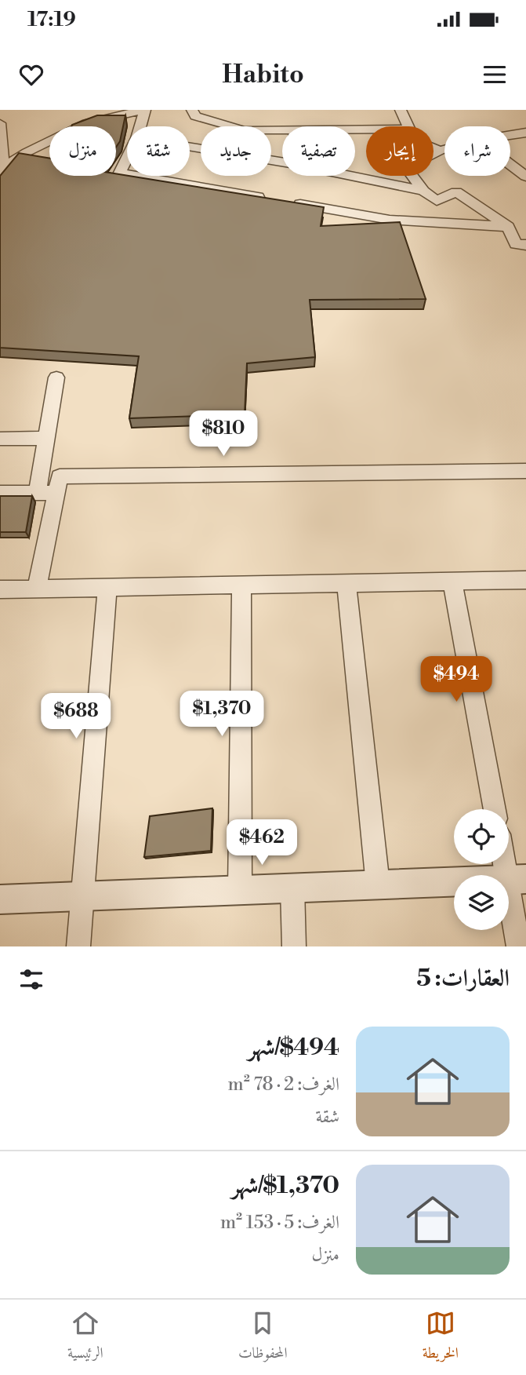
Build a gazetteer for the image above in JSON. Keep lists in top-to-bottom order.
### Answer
{
  "page": {
    "status": "17:19",
    "header": "Habito",
    "chip": [
      "شراء",
      "إيجار",
      "تصفية",
      "جديد",
      "شقة",
      "منزل"
    ],
    "price": [
      "$810",
      "$494",
      "$1,370",
      "$688",
      "$462"
    ],
    "heading": "العقارات: 5",
    "list": [
      {
        "name": "$494/شهر",
        "note": "الغرف: 2 · 78 m² · شقة"
      },
      {
        "name": "$1,370/شهر",
        "note": "الغرف: 5 · 153 m² · منزل"
      }
    ],
    "tabs": ["الخريطة", "المحفوظات", "الرئيسية"]
  }
}
